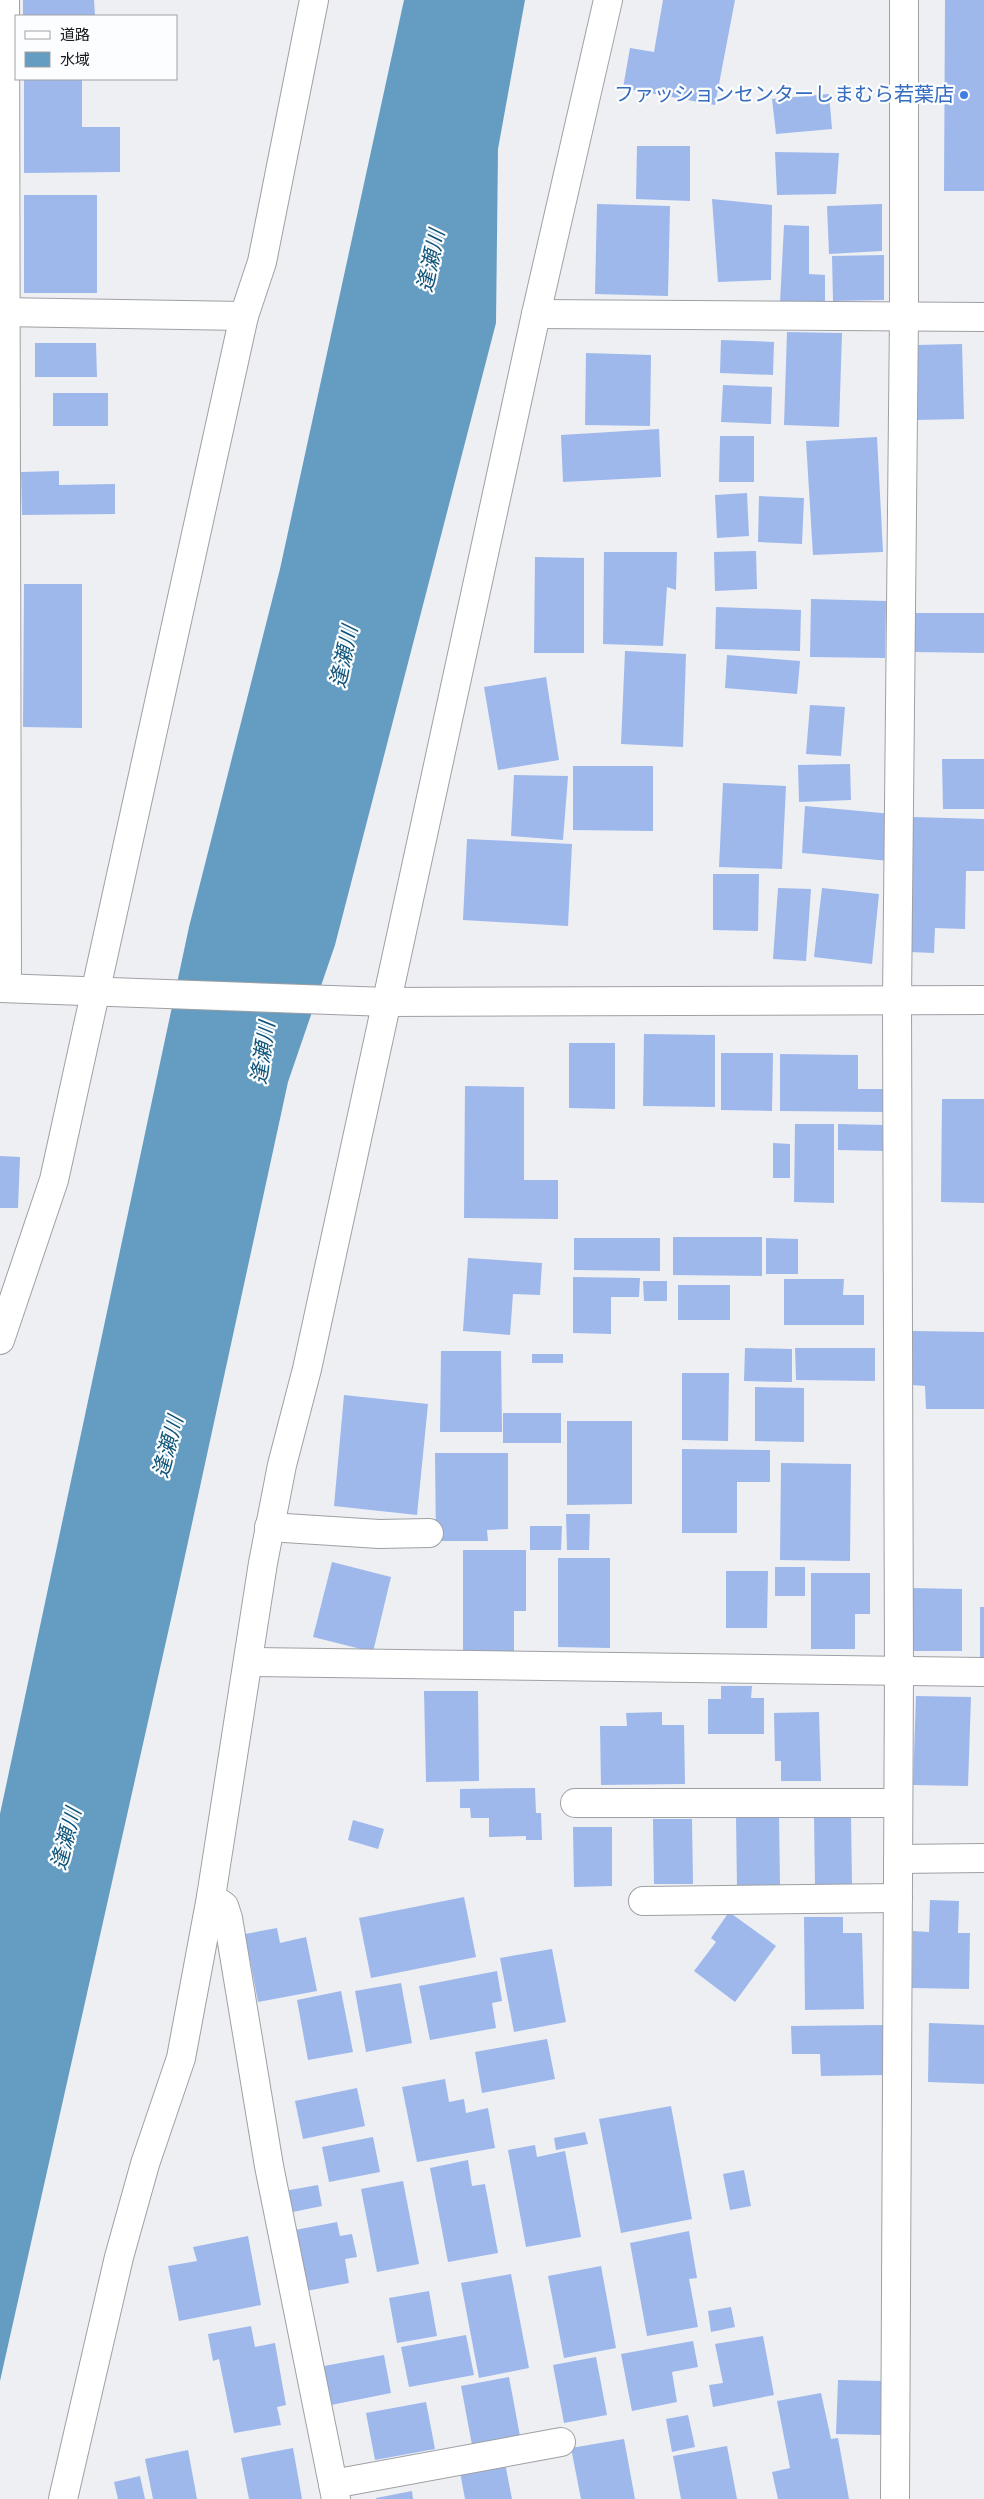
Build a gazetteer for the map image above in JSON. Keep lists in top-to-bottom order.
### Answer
{
  "water": ["逢瀬川"],
  "places": ["ファッションセンターしまむら若葉店"],
  "legend": ["道路", "水域"]
}
